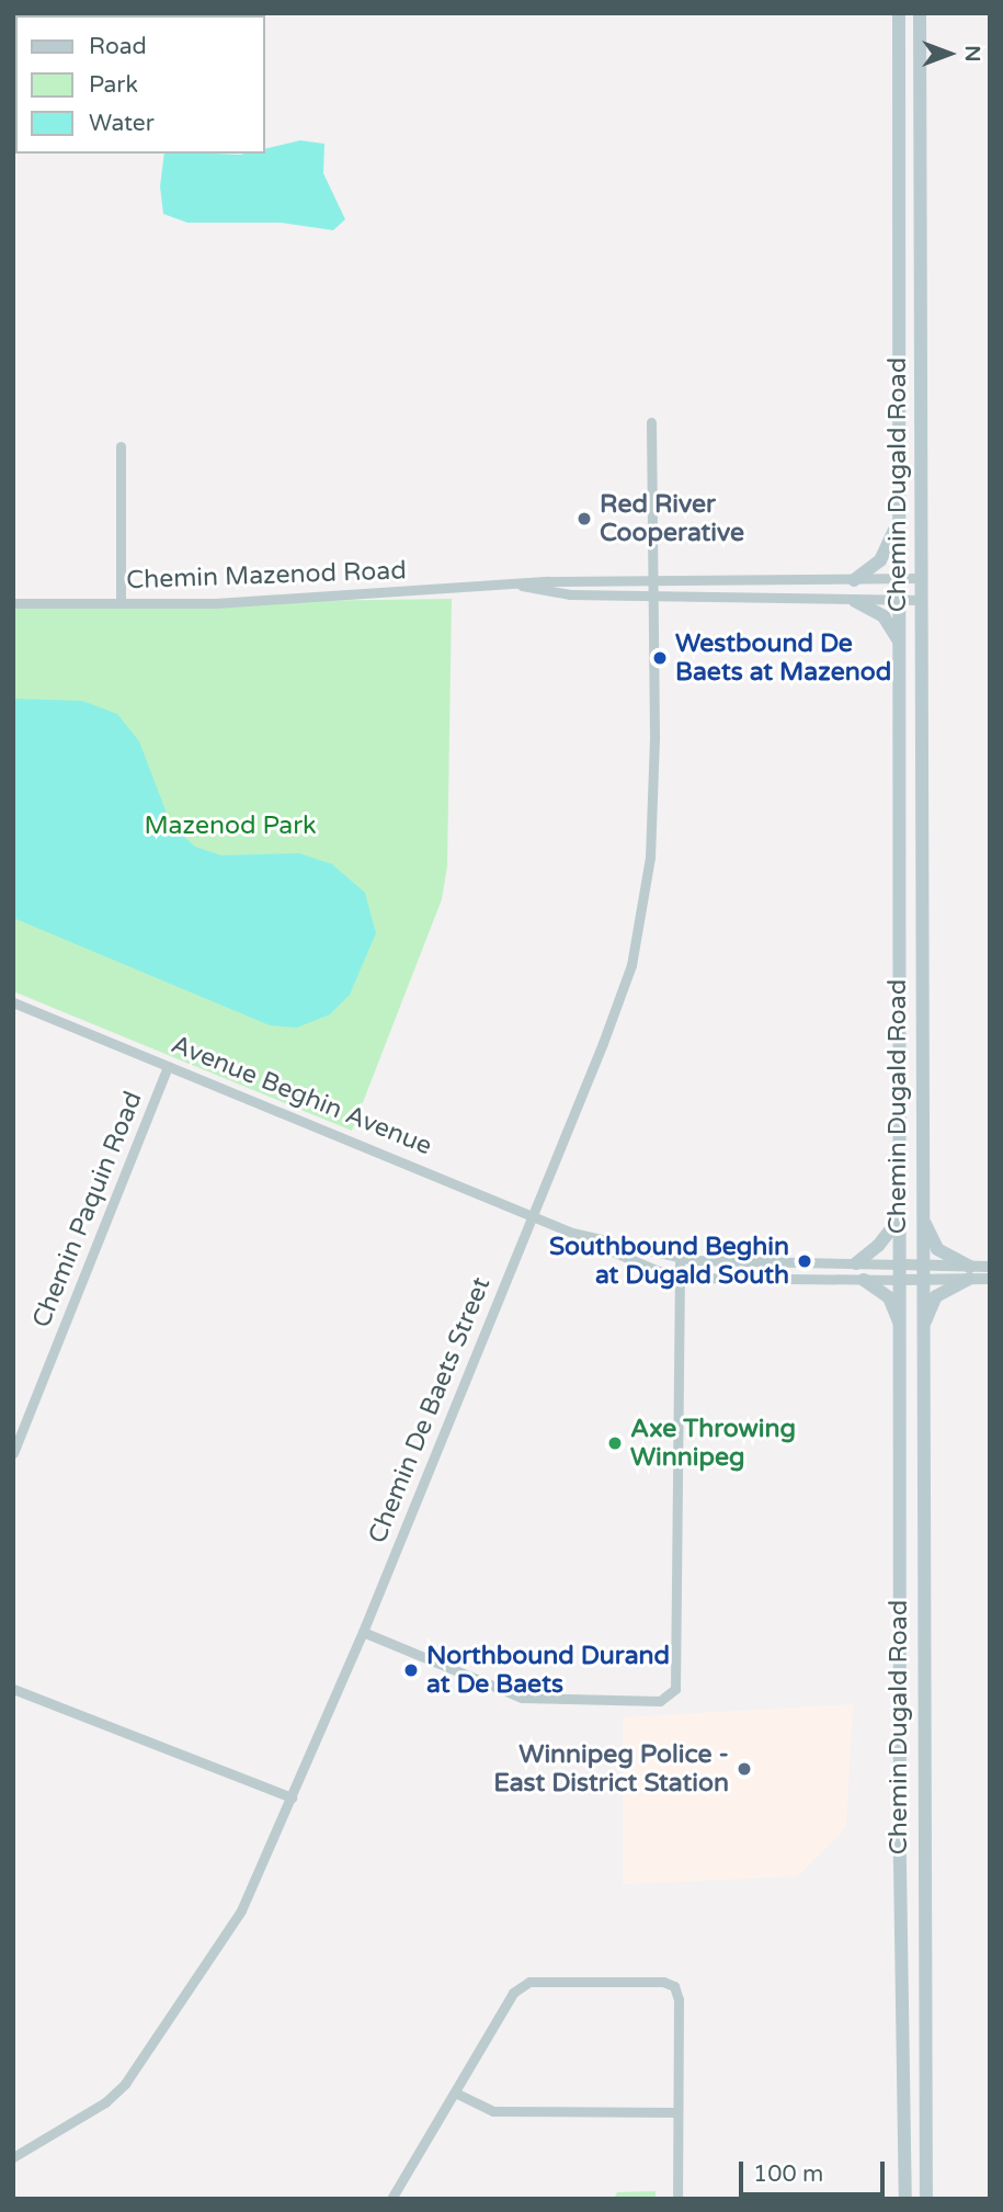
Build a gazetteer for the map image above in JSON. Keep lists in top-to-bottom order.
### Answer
{
  "streets": {
    "main road": ["Chemin Dugald Road"],
    "street": [
      "Chemin Mazenod Road",
      "Avenue Beghin Avenue",
      "Chemin Paquin Road",
      "Chemin De Baets Street"
    ]
  },
  "crossings": [
    ["Chemin Dugald Road", "Chemin Mazenod Road"],
    ["Chemin Dugald Road", "Avenue Beghin Avenue"],
    ["Chemin Mazenod Road", "Chemin De Baets Street"],
    ["Avenue Beghin Avenue", "Chemin Paquin Road"],
    ["Avenue Beghin Avenue", "Chemin De Baets Street"]
  ],
  "parks": ["Mazenod Park"],
  "places": [
    "Red River Cooperative",
    "Westbound De Baets at Mazenod",
    "Southbound Beghin at Dugald South",
    "Axe Throwing Winnipeg",
    "Northbound Durand at De Baets",
    "Winnipeg Police - East District Station"
  ],
  "legend": ["Road", "Park", "Water"],
  "scale_bar": "100 m",
  "north": "right"
}
